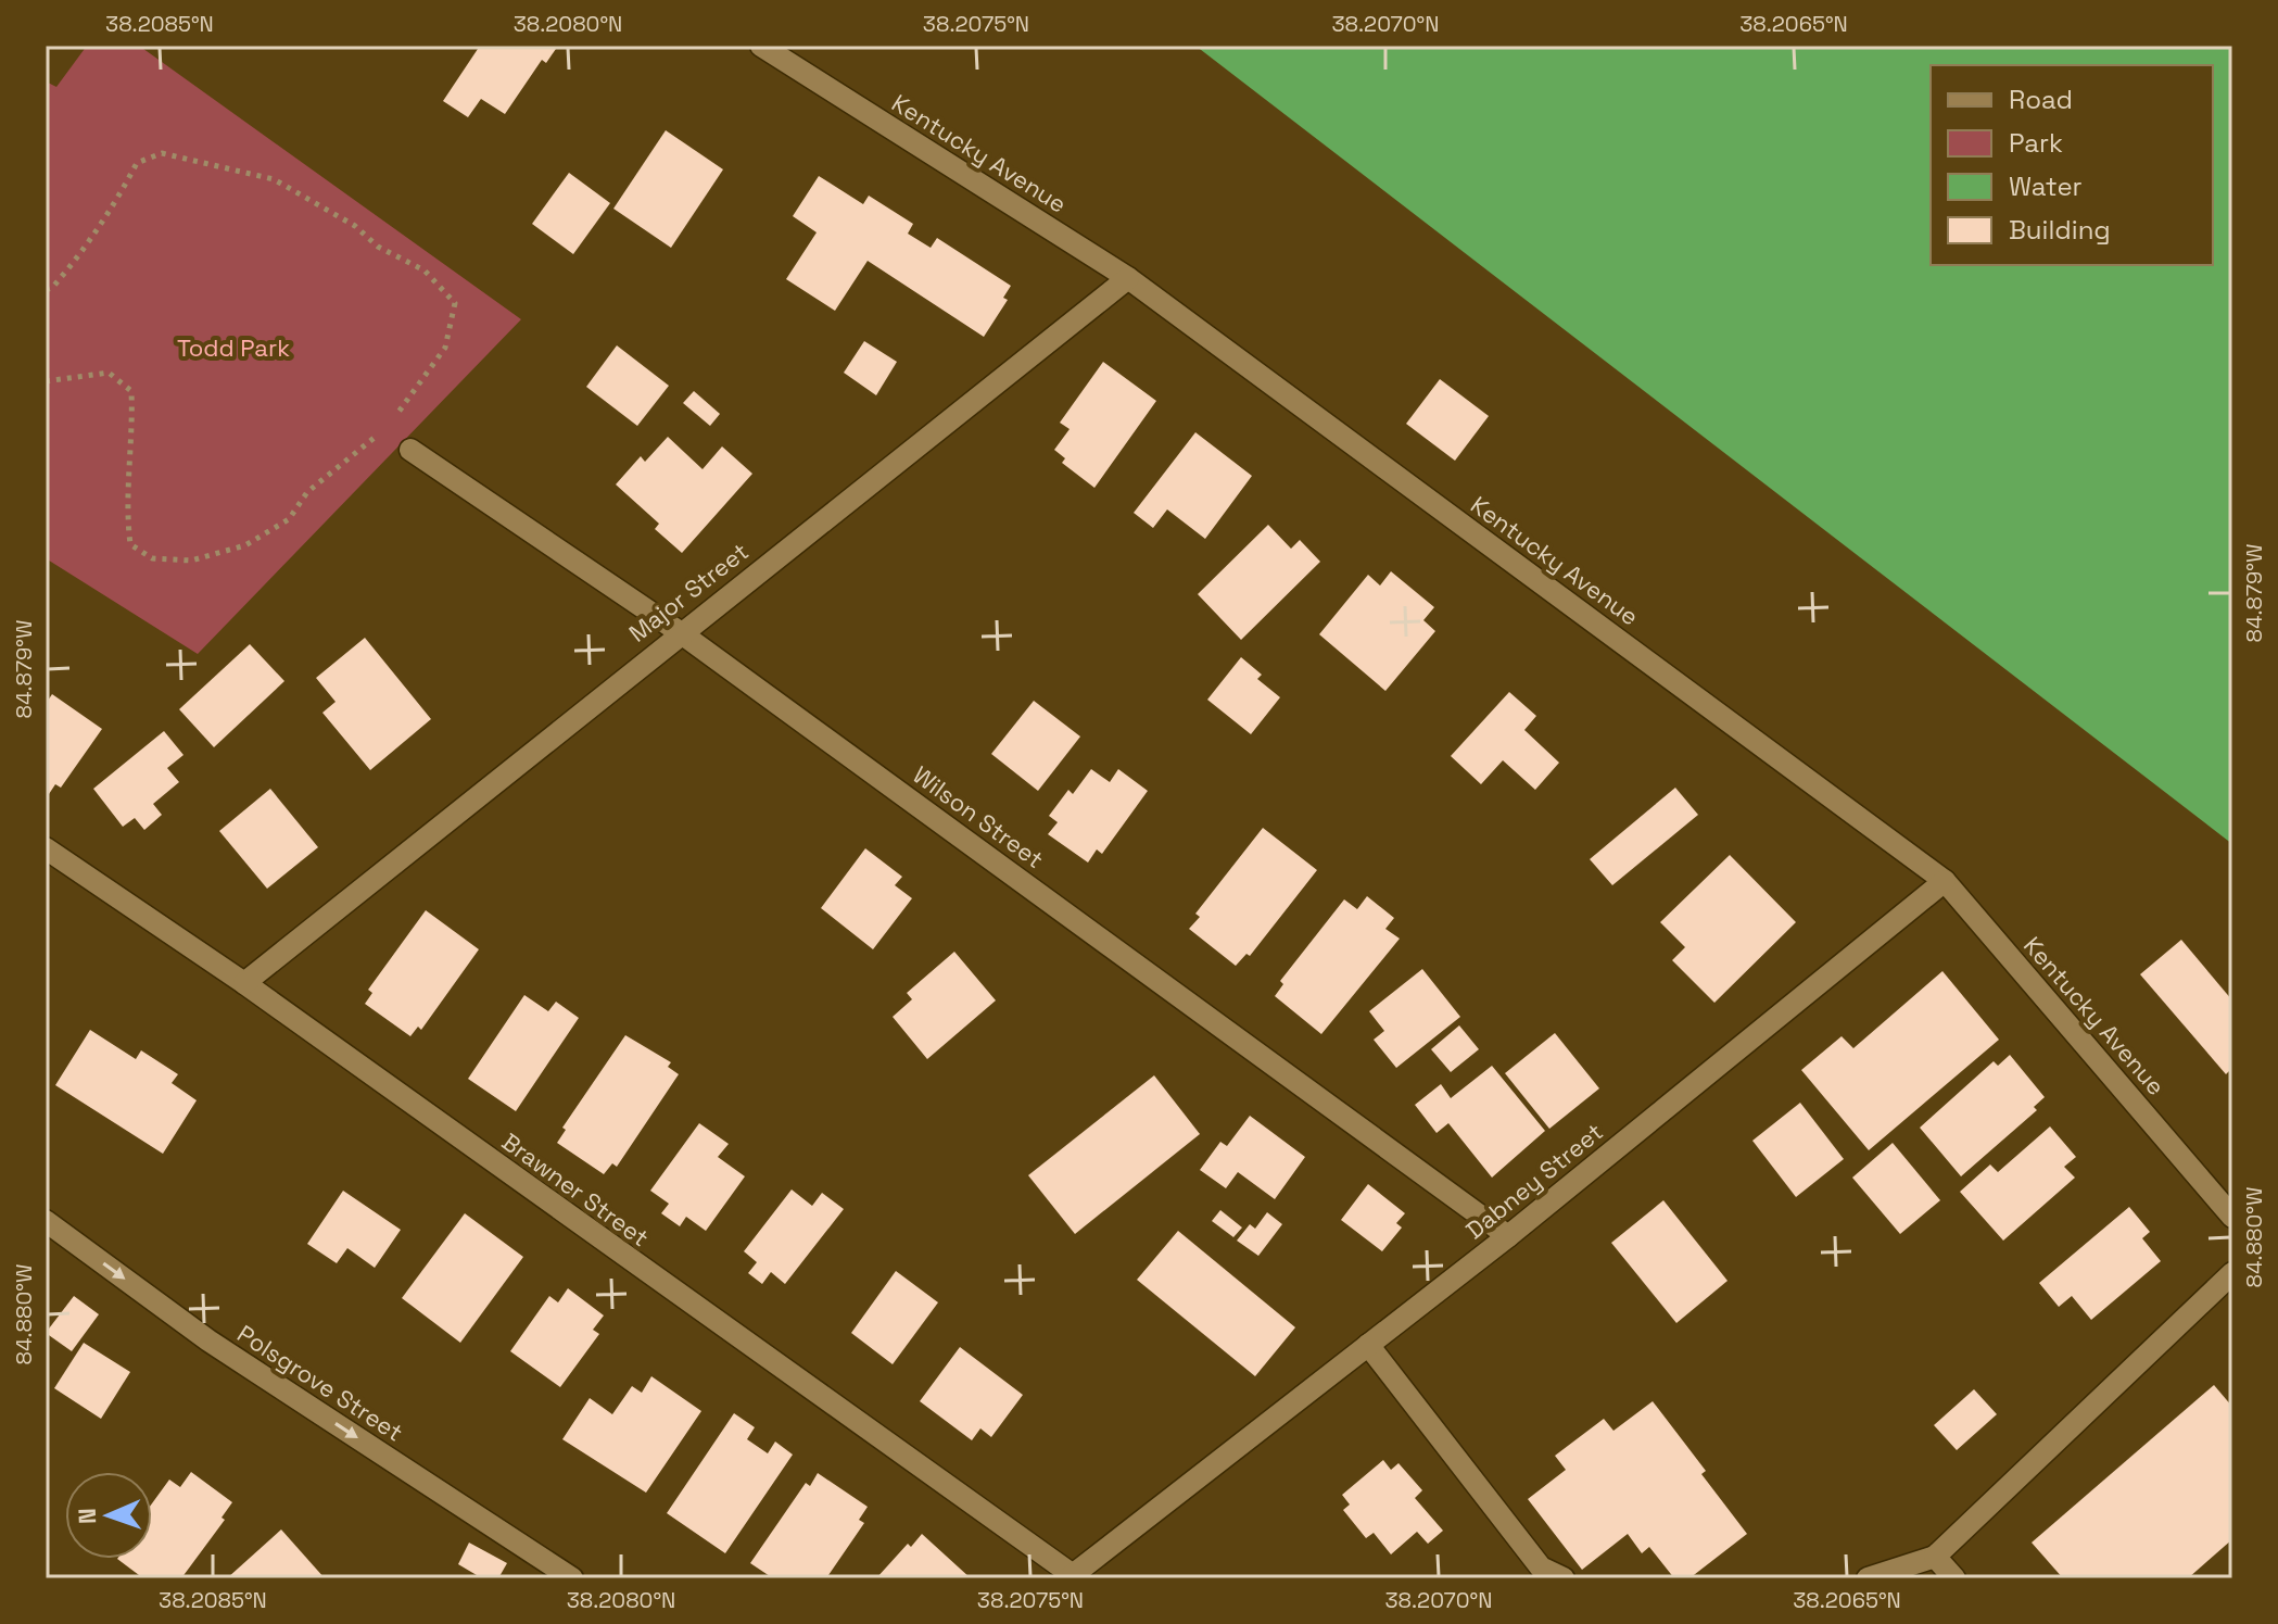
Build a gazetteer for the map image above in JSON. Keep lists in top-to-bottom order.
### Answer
{
  "streets": {
    "street": [
      "Kentucky Avenue",
      "Major Street",
      "Wilson Street",
      "Dabney Street",
      "Brawner Street",
      "Polsgrove Street"
    ]
  },
  "crossings": [
    ["Kentucky Avenue", "Major Street"],
    ["Kentucky Avenue", "Dabney Street"],
    ["Major Street", "Wilson Street"],
    ["Major Street", "Brawner Street"],
    ["Wilson Street", "Dabney Street"],
    ["Dabney Street", "Brawner Street"]
  ],
  "one_way": ["Polsgrove Street"],
  "parks": ["Todd Park"],
  "legend": [
    "Road",
    "Park",
    "Water",
    "Building"
  ],
  "north": "left",
  "coordinates": [
    "38.2085°N",
    "38.2080°N",
    "38.2075°N",
    "38.2070°N",
    "38.2065°N",
    "84.879°W",
    "84.880°W"
  ]
}
